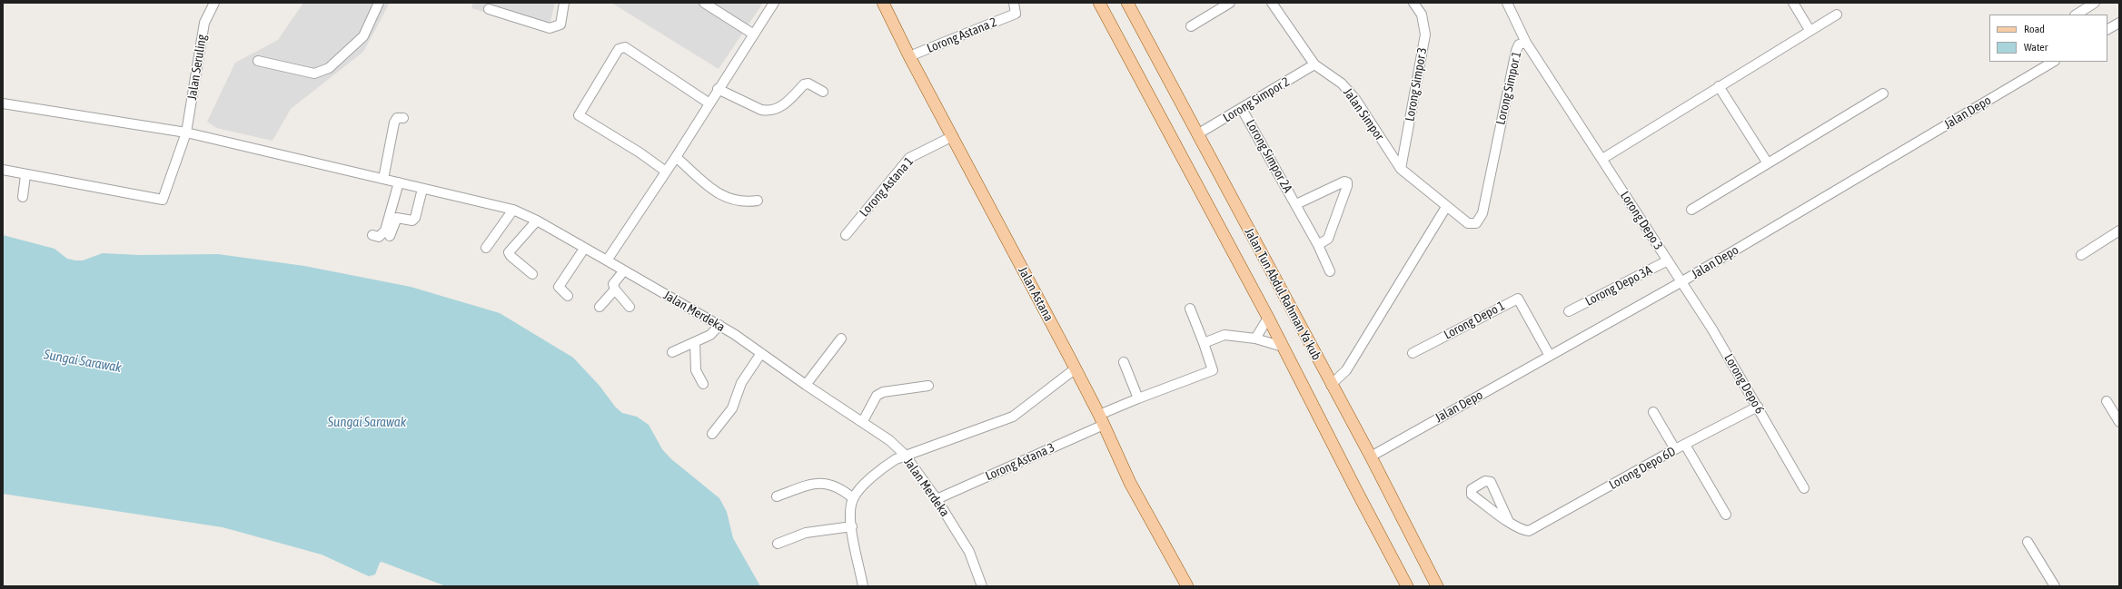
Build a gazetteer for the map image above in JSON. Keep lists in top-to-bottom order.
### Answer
{
  "streets": {
    "main road": ["Jalan Astana", "Jalan Tun Abdul Rahman Ya'kub"],
    "street": [
      "Lorong Astana 2",
      "Jalan Seruling",
      "Lorong Simpor 3",
      "Lorong Simpor 1",
      "Lorong Simpor 2",
      "Jalan Depo",
      "Jalan Simpor",
      "Lorong Simpor 2A",
      "Lorong Astana 1",
      "Lorong Depo 3",
      "Lorong Depo 3A",
      "Jalan Merdeka",
      "Lorong Depo 1",
      "Lorong Depo 6",
      "Lorong Astana 3",
      "Lorong Depo 6D"
    ]
  },
  "crossings": [
    ["Lorong Astana 2", "Jalan Astana"],
    ["Jalan Seruling", "Jalan Merdeka"],
    ["Lorong Simpor 3", "Jalan Simpor"],
    ["Lorong Simpor 1", "Jalan Simpor"],
    ["Lorong Simpor 1", "Lorong Depo 3"],
    ["Lorong Simpor 2", "Jalan Simpor"],
    ["Lorong Simpor 2", "Lorong Simpor 2A"],
    ["Lorong Simpor 2", "Jalan Tun Abdul Rahman Ya'kub"],
    ["Jalan Depo", "Lorong Depo 3"],
    ["Jalan Depo", "Jalan Tun Abdul Rahman Ya'kub"],
    ["Jalan Depo", "Lorong Depo 1"],
    ["Jalan Depo", "Lorong Depo 6"],
    ["Lorong Astana 1", "Jalan Astana"],
    ["Lorong Depo 3", "Lorong Depo 3A"],
    ["Lorong Depo 3", "Lorong Depo 6"],
    ["Jalan Astana", "Lorong Astana 3"],
    ["Jalan Merdeka", "Lorong Astana 3"],
    ["Lorong Depo 6", "Lorong Depo 6D"]
  ],
  "water": ["Sungai Sarawak"],
  "legend": ["Road", "Water"]
}
